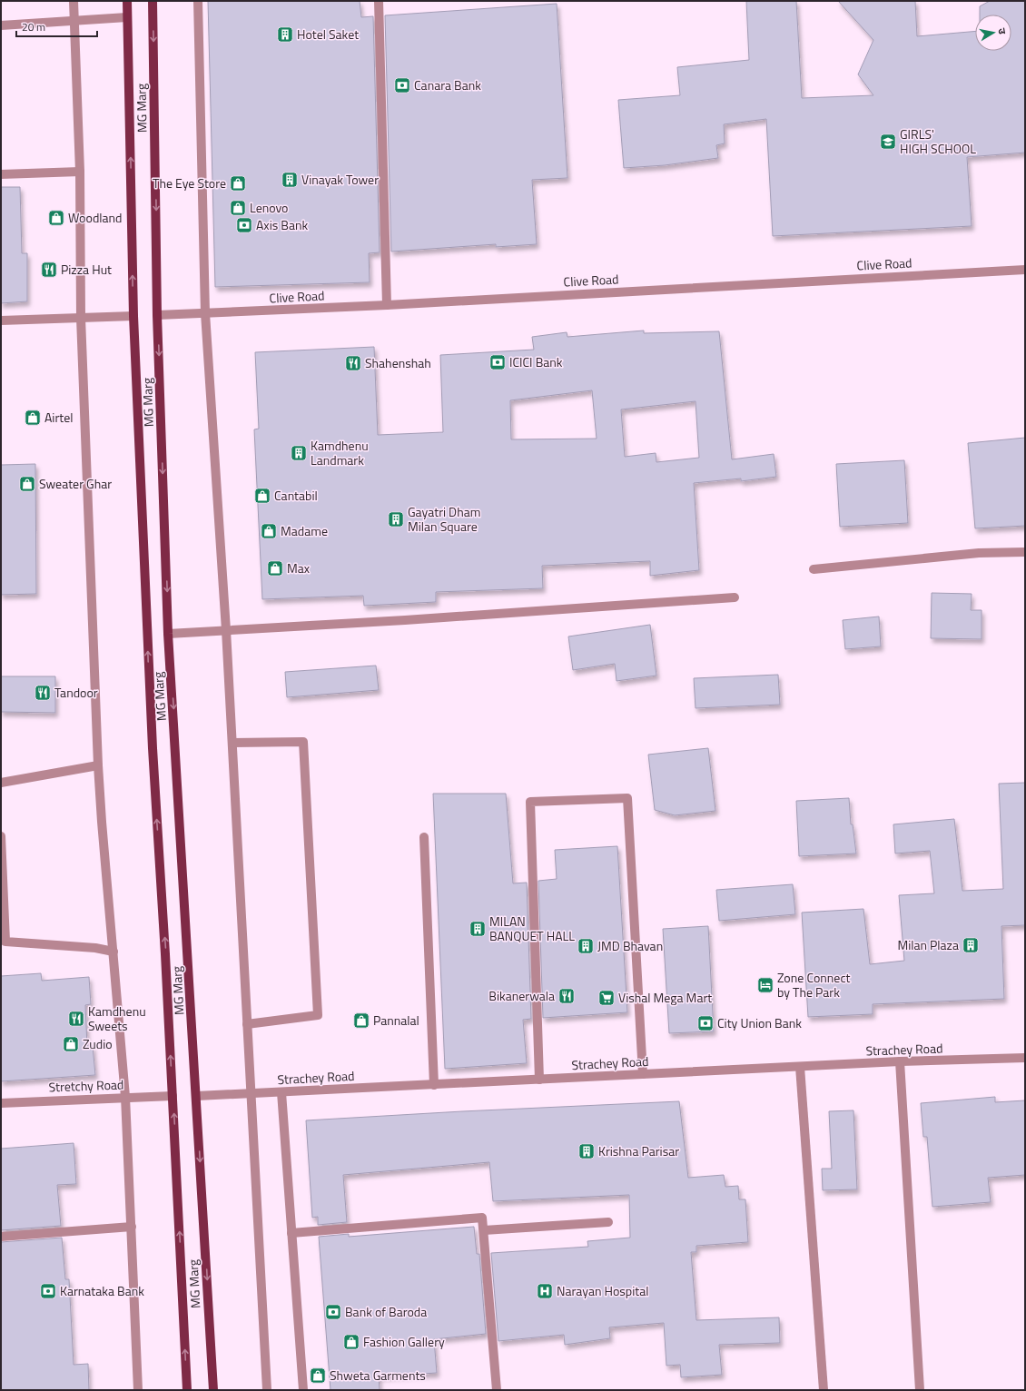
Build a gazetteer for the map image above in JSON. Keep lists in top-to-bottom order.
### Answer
{
  "streets": {
    "main road": ["MG Marg"],
    "street": ["Clive Road", "Strachey Road", "Stretchy Road"]
  },
  "crossings": [
    ["MG Marg", "Clive Road"],
    ["MG Marg", "Strachey Road"],
    ["MG Marg", "Stretchy Road"]
  ],
  "places": {
    "building": [
      "Hotel Saket",
      "Vinayak Tower",
      "Kamdhenu Landmark",
      "Gayatri Dham Milan Square",
      "MILAN BANQUET HALL",
      "Milan Plaza",
      "JMD Bhavan",
      "Krishna Parisar"
    ],
    "bank": [
      "Canara Bank",
      "Axis Bank",
      "ICICI Bank",
      "City Union Bank",
      "Karnataka Bank",
      "Bank of Baroda"
    ],
    "school or university": ["GIRLS' HIGH SCHOOL"],
    "shop": [
      "The Eye Store",
      "Lenovo",
      "Woodland",
      "Airtel",
      "Sweater Ghar",
      "Cantabil",
      "Madame",
      "Max",
      "Pannalal",
      "Zudio",
      "Fashion Gallery",
      "Shweta Garments"
    ],
    "restaurant": [
      "Pizza Hut",
      "Shahenshah",
      "Tandoor",
      "Bikanerwala",
      "Kamdhenu Sweets"
    ],
    "hotel": ["Zone Connect by The Park"],
    "supermarket": ["Vishal Mega Mart"],
    "hospital": ["Narayan Hospital"]
  },
  "scale_bar": "20 m",
  "north": "right"
}
